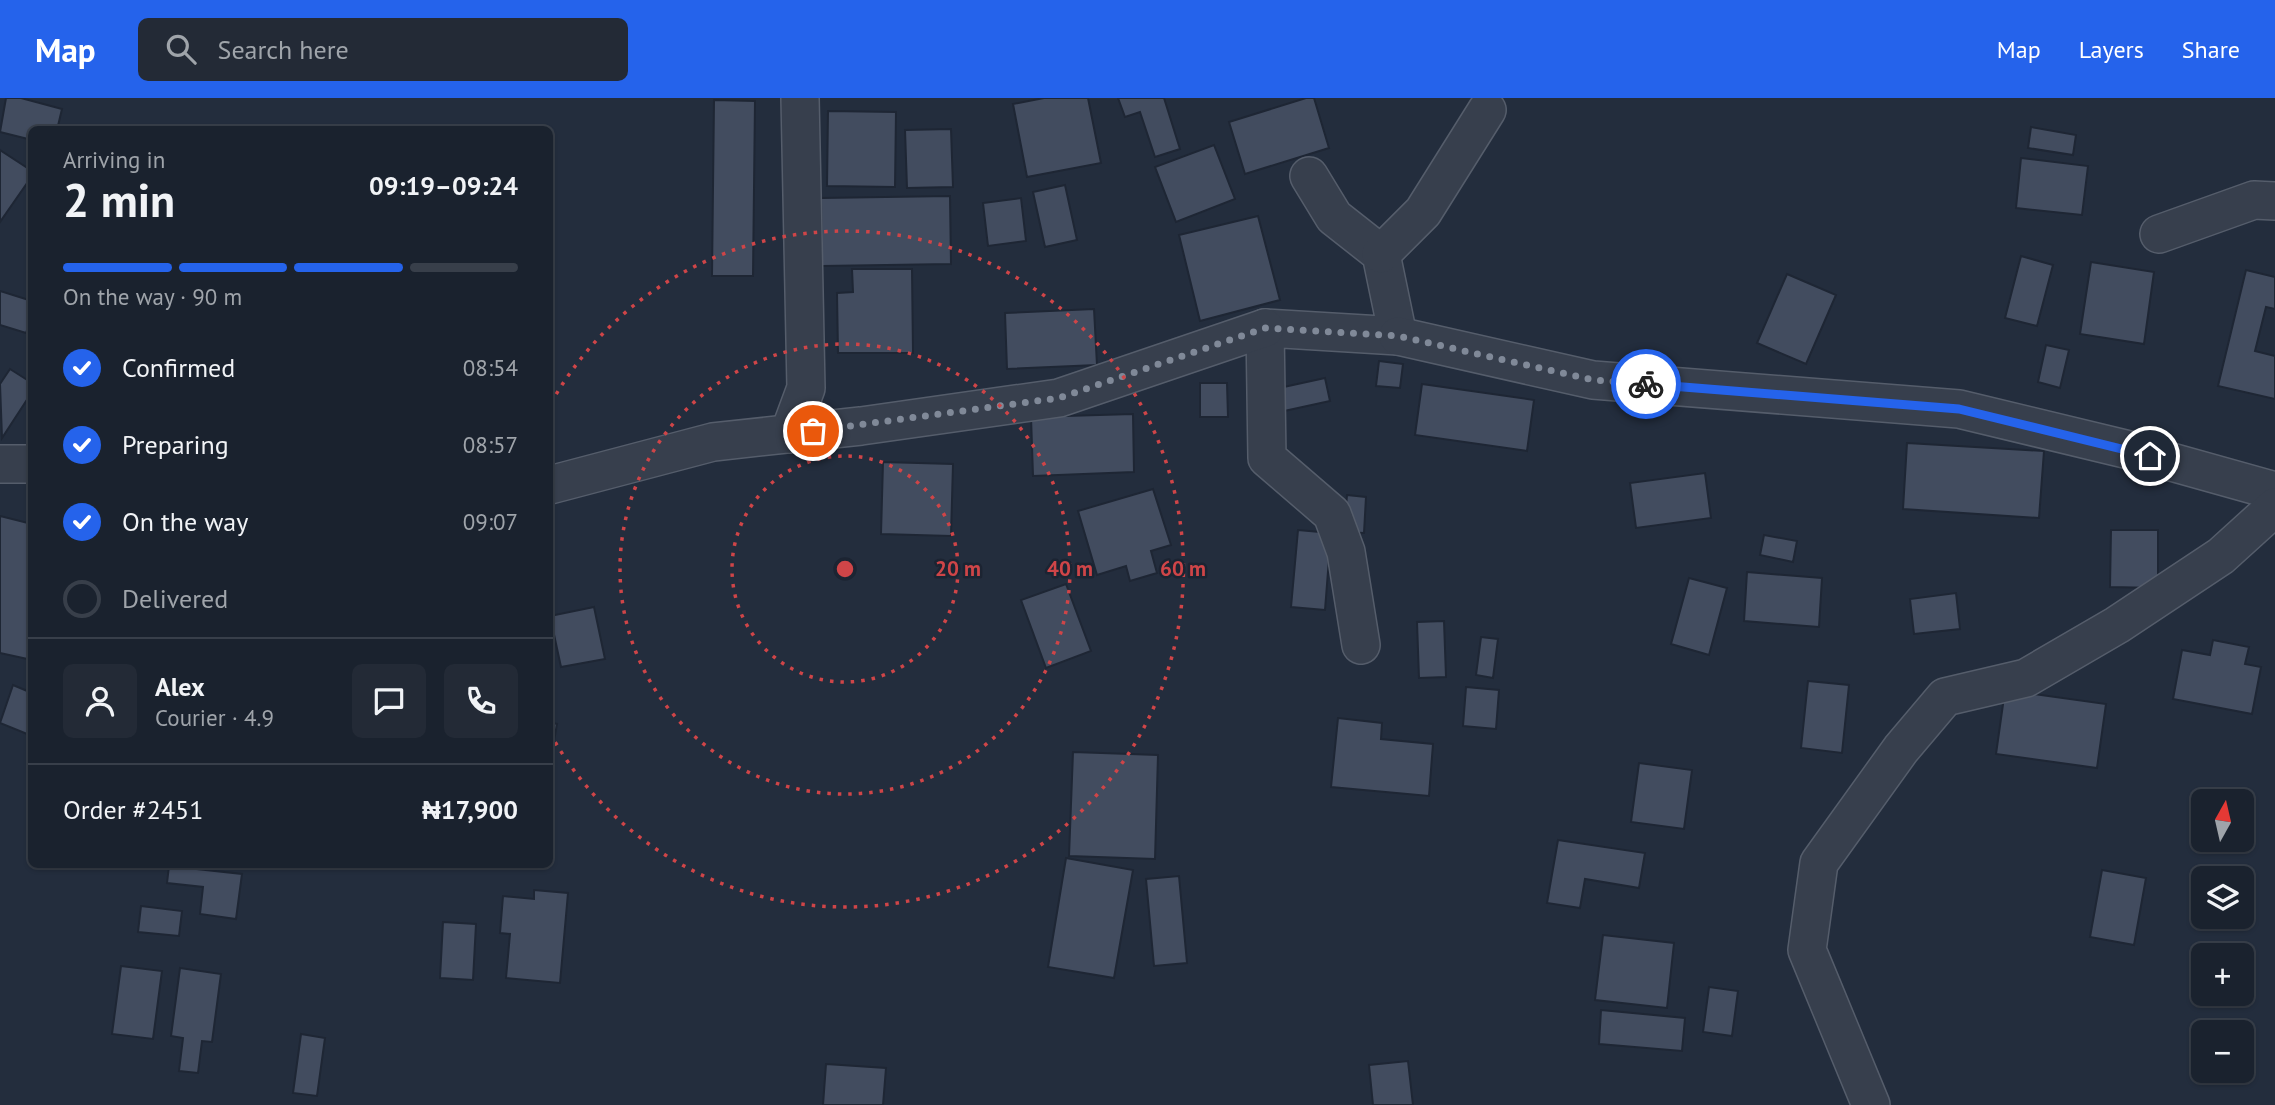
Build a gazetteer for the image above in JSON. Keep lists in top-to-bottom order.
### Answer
{
  "north": "top",
  "page": {
    "header": "Map",
    "search": "Search here",
    "nav": ["Map", "Layers", "Share"],
    "heading": ["2 min", "Arriving in", "09:19–09:24"],
    "panel": [
      "Alex",
      "Courier · 4.9",
      "Order #2451",
      "₦17,900"
    ],
    "bar": "On the way · 90 m",
    "list": [
      ["Confirmed", "08:54"],
      ["Preparing", "08:57"],
      ["On the way", "09:07"],
      "Delivered"
    ],
    "map_buttons": ["+", "−"]
  },
  "rings": ["20 m", "40 m", "60 m"]
}
